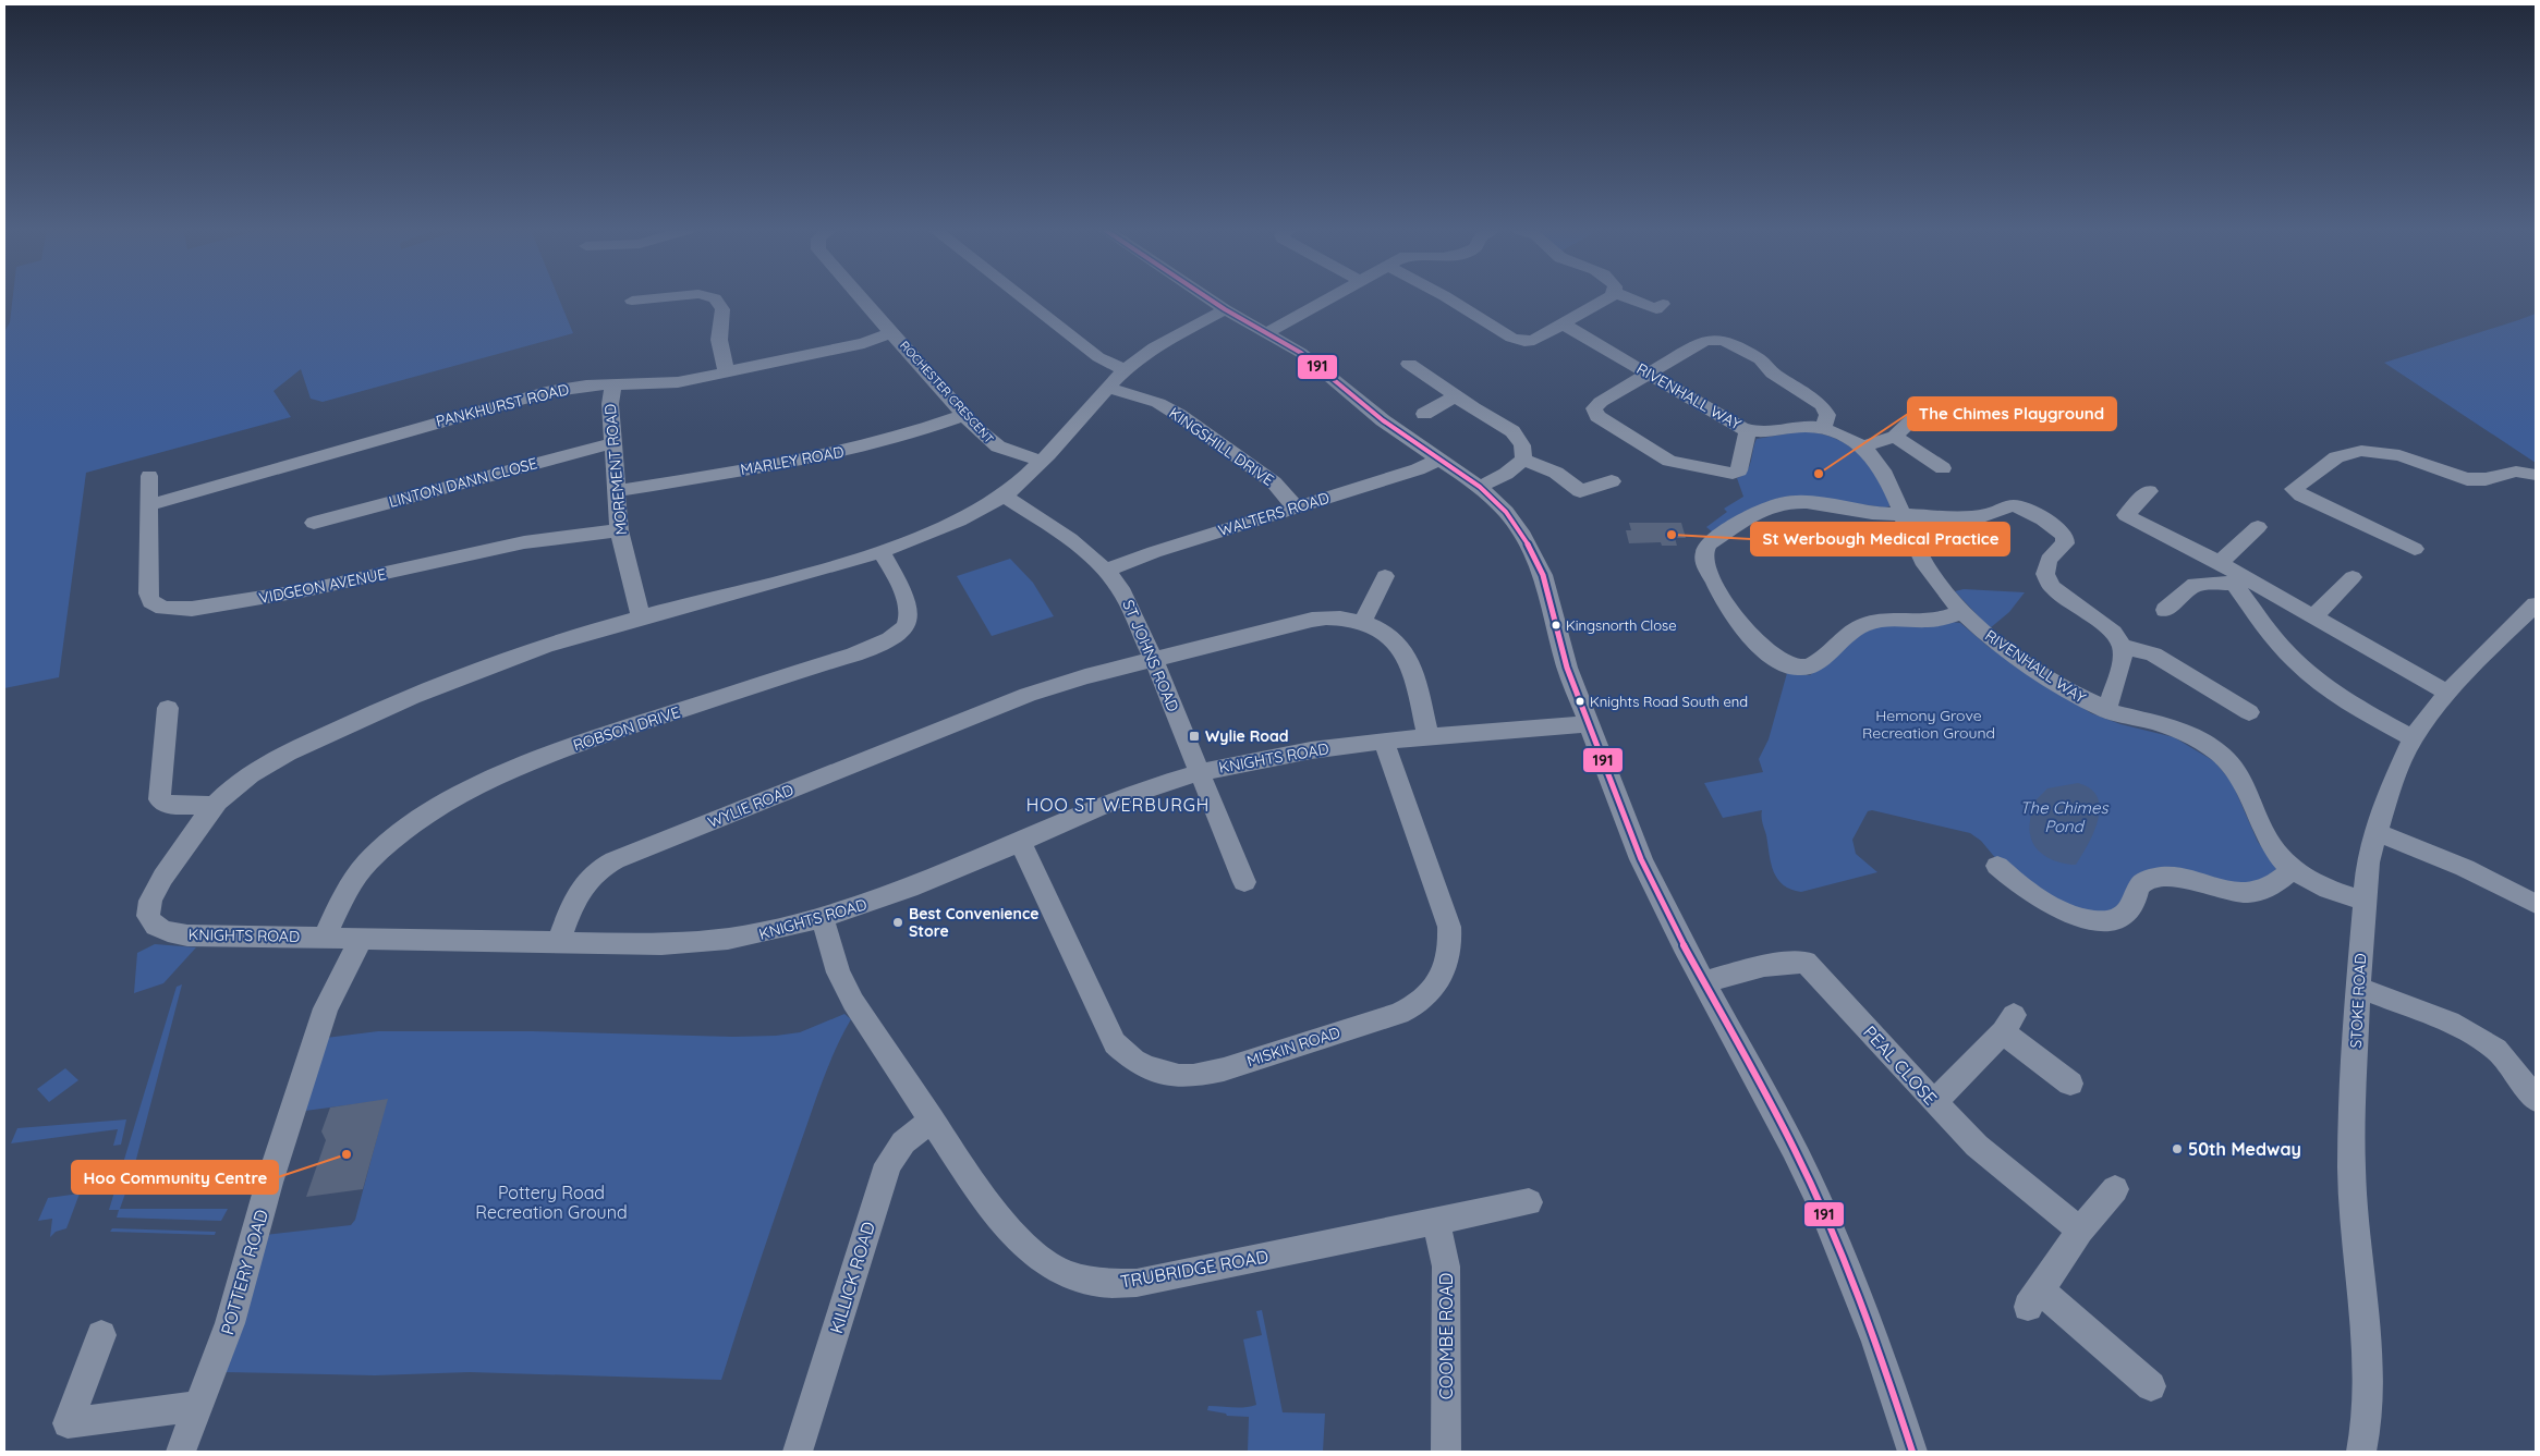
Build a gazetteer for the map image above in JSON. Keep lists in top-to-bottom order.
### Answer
{
  "streets": {
    "street": [
      "ROCHESTER CRESCENT",
      "RIVENHALL WAY",
      "PANKHURST ROAD",
      "KINGSHILL DRIVE",
      "MARLEY ROAD",
      "MOREMENT ROAD",
      "LINTON DANN CLOSE",
      "WALTERS ROAD",
      "VIDGEON AVENUE",
      "ST JOHNS ROAD",
      "ROBSON DRIVE",
      "KNIGHTS ROAD",
      "WYLIE ROAD",
      "STOKE ROAD",
      "MISKIN ROAD",
      "PEAL CLOSE",
      "TRUBRIDGE ROAD",
      "POTTERY ROAD",
      "KILLICK ROAD",
      "COOMBE ROAD"
    ]
  },
  "crossings": [
    ["ROCHESTER CRESCENT", "PANKHURST ROAD"],
    ["ROCHESTER CRESCENT", "MARLEY ROAD"],
    ["ROCHESTER CRESCENT", "KNIGHTS ROAD"],
    ["RIVENHALL WAY", "STOKE ROAD"],
    ["PANKHURST ROAD", "MOREMENT ROAD"],
    ["PANKHURST ROAD", "VIDGEON AVENUE"],
    ["KINGSHILL DRIVE", "WALTERS ROAD"],
    ["KINGSHILL DRIVE", "KNIGHTS ROAD"],
    ["MARLEY ROAD", "MOREMENT ROAD"],
    ["MOREMENT ROAD", "LINTON DANN CLOSE"],
    ["MOREMENT ROAD", "VIDGEON AVENUE"],
    ["MOREMENT ROAD", "KNIGHTS ROAD"],
    ["WALTERS ROAD", "ST JOHNS ROAD"],
    ["ST JOHNS ROAD", "KNIGHTS ROAD"],
    ["ST JOHNS ROAD", "WYLIE ROAD"],
    ["ROBSON DRIVE", "KNIGHTS ROAD"],
    ["KNIGHTS ROAD", "WYLIE ROAD"],
    ["KNIGHTS ROAD", "MISKIN ROAD"],
    ["KNIGHTS ROAD", "TRUBRIDGE ROAD"],
    ["KNIGHTS ROAD", "POTTERY ROAD"],
    ["TRUBRIDGE ROAD", "KILLICK ROAD"],
    ["TRUBRIDGE ROAD", "COOMBE ROAD"]
  ],
  "districts": ["HOO ST WERBURGH"],
  "water": ["The Chimes Pond"],
  "parks": ["Hemony Grove Recreation Ground", "Pottery Road Recreation Ground"],
  "places": {
    "other": [
      "The Chimes Playground",
      "St Werbough Medical Practice",
      "Kingsnorth Close",
      "Knights Road South end",
      "Best Convenience Store",
      "50th Medway",
      "Hoo Community Centre"
    ],
    "transit": ["Wylie Road"]
  },
  "lines": ["transit line 191"]
}
